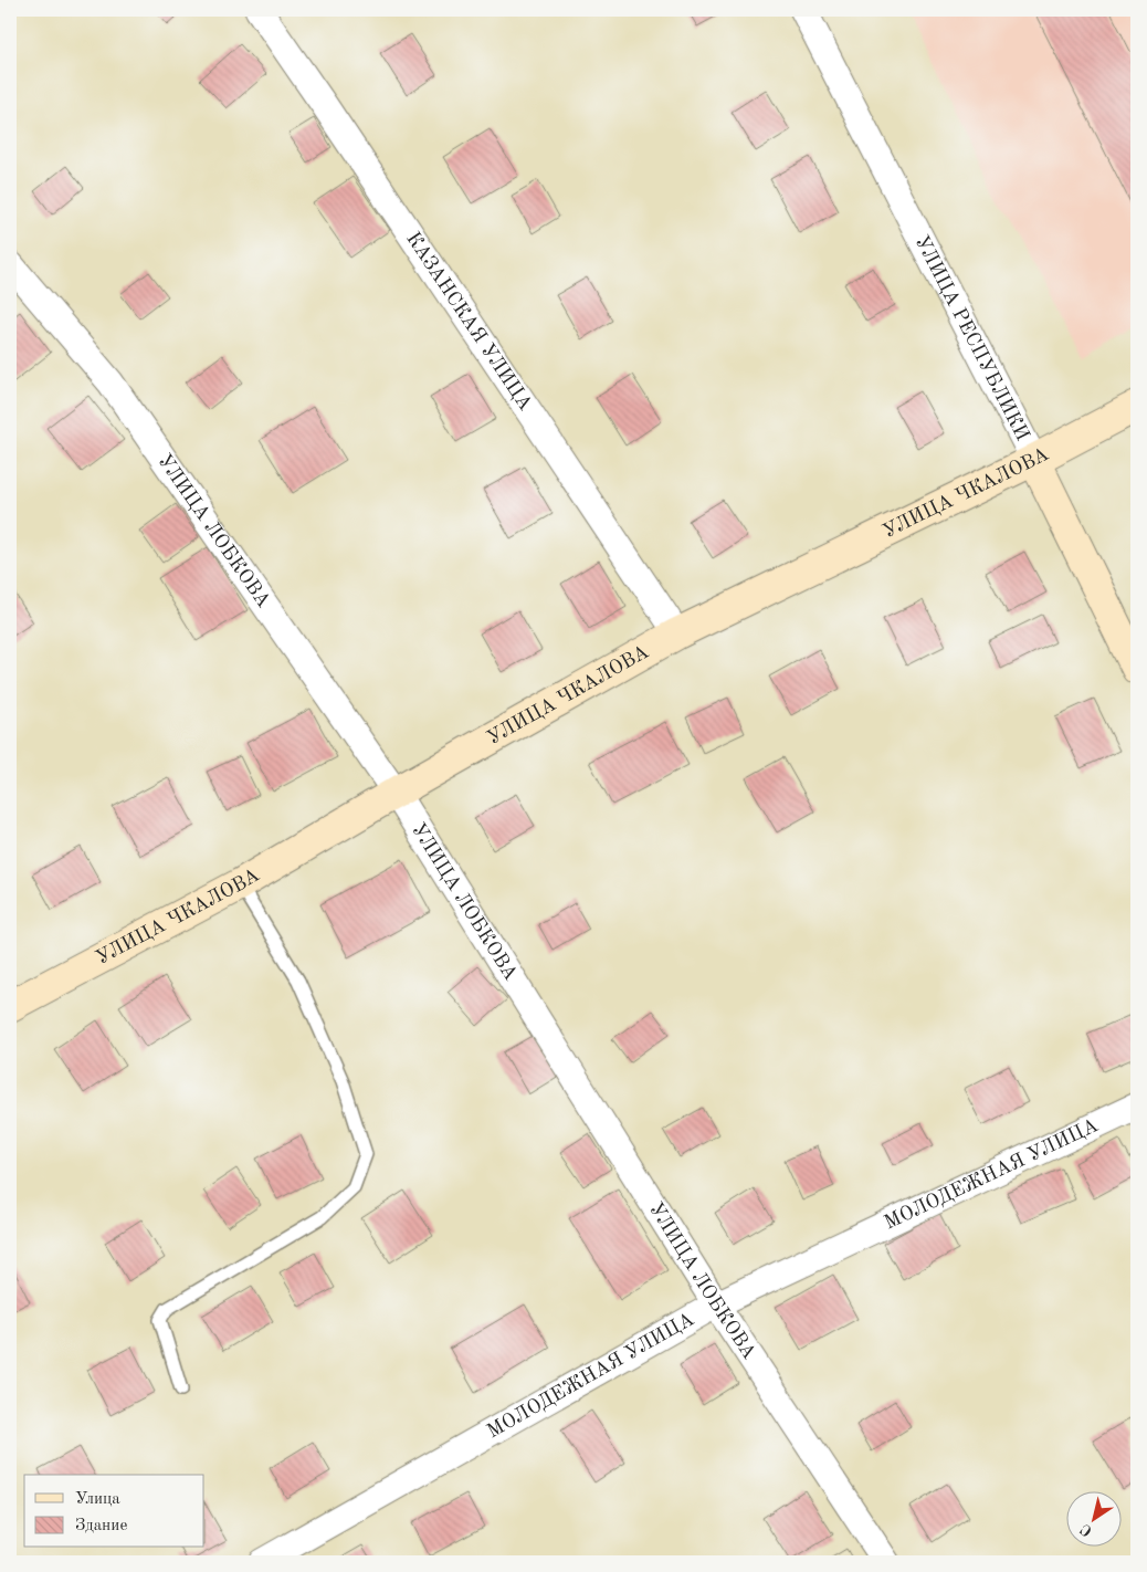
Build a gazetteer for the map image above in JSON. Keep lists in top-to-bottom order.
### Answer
{
  "streets": {
    "main road": ["УЛИЦА РЕСПУБЛИКИ", "УЛИЦА ЧКАЛОВА"],
    "street": ["КАЗАНСКАЯ УЛИЦА", "УЛИЦА ЛОБКОВА", "МОЛОДЕЖНАЯ УЛИЦА"]
  },
  "crossings": [
    ["КАЗАНСКАЯ УЛИЦА", "УЛИЦА ЧКАЛОВА"],
    ["УЛИЦА РЕСПУБЛИКИ", "УЛИЦА ЧКАЛОВА"],
    ["УЛИЦА ЧКАЛОВА", "УЛИЦА ЛОБКОВА"],
    ["УЛИЦА ЛОБКОВА", "МОЛОДЕЖНАЯ УЛИЦА"]
  ],
  "legend": ["Улица", "Здание"],
  "north": "bottom left"
}
